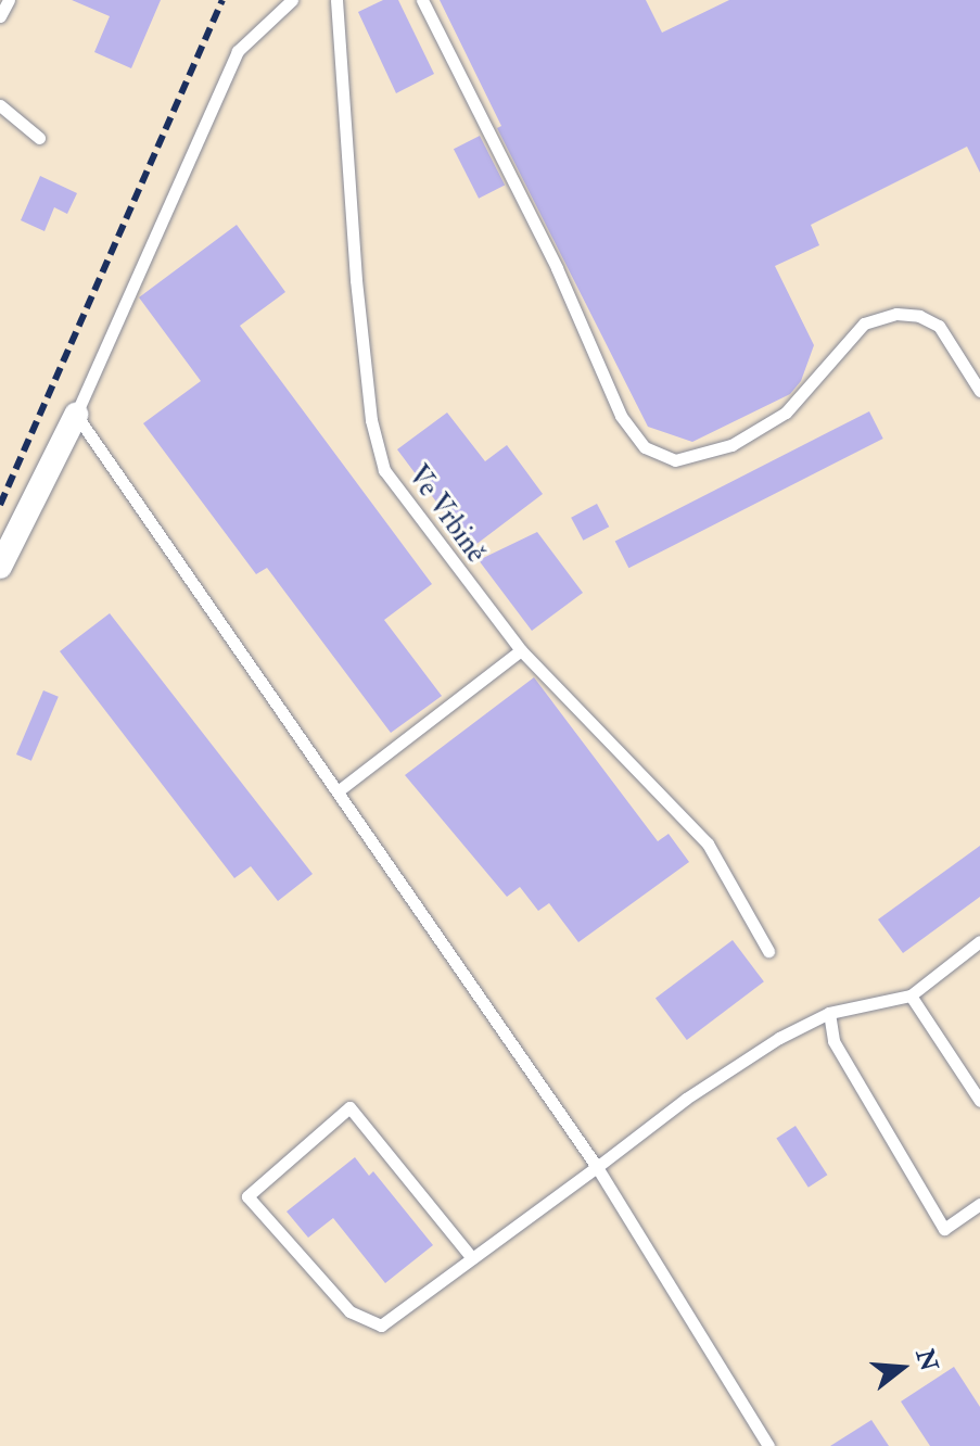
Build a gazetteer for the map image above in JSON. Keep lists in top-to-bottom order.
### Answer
{
  "streets": {
    "lane": ["Ve Vrbině"]
  },
  "north": "right"
}
